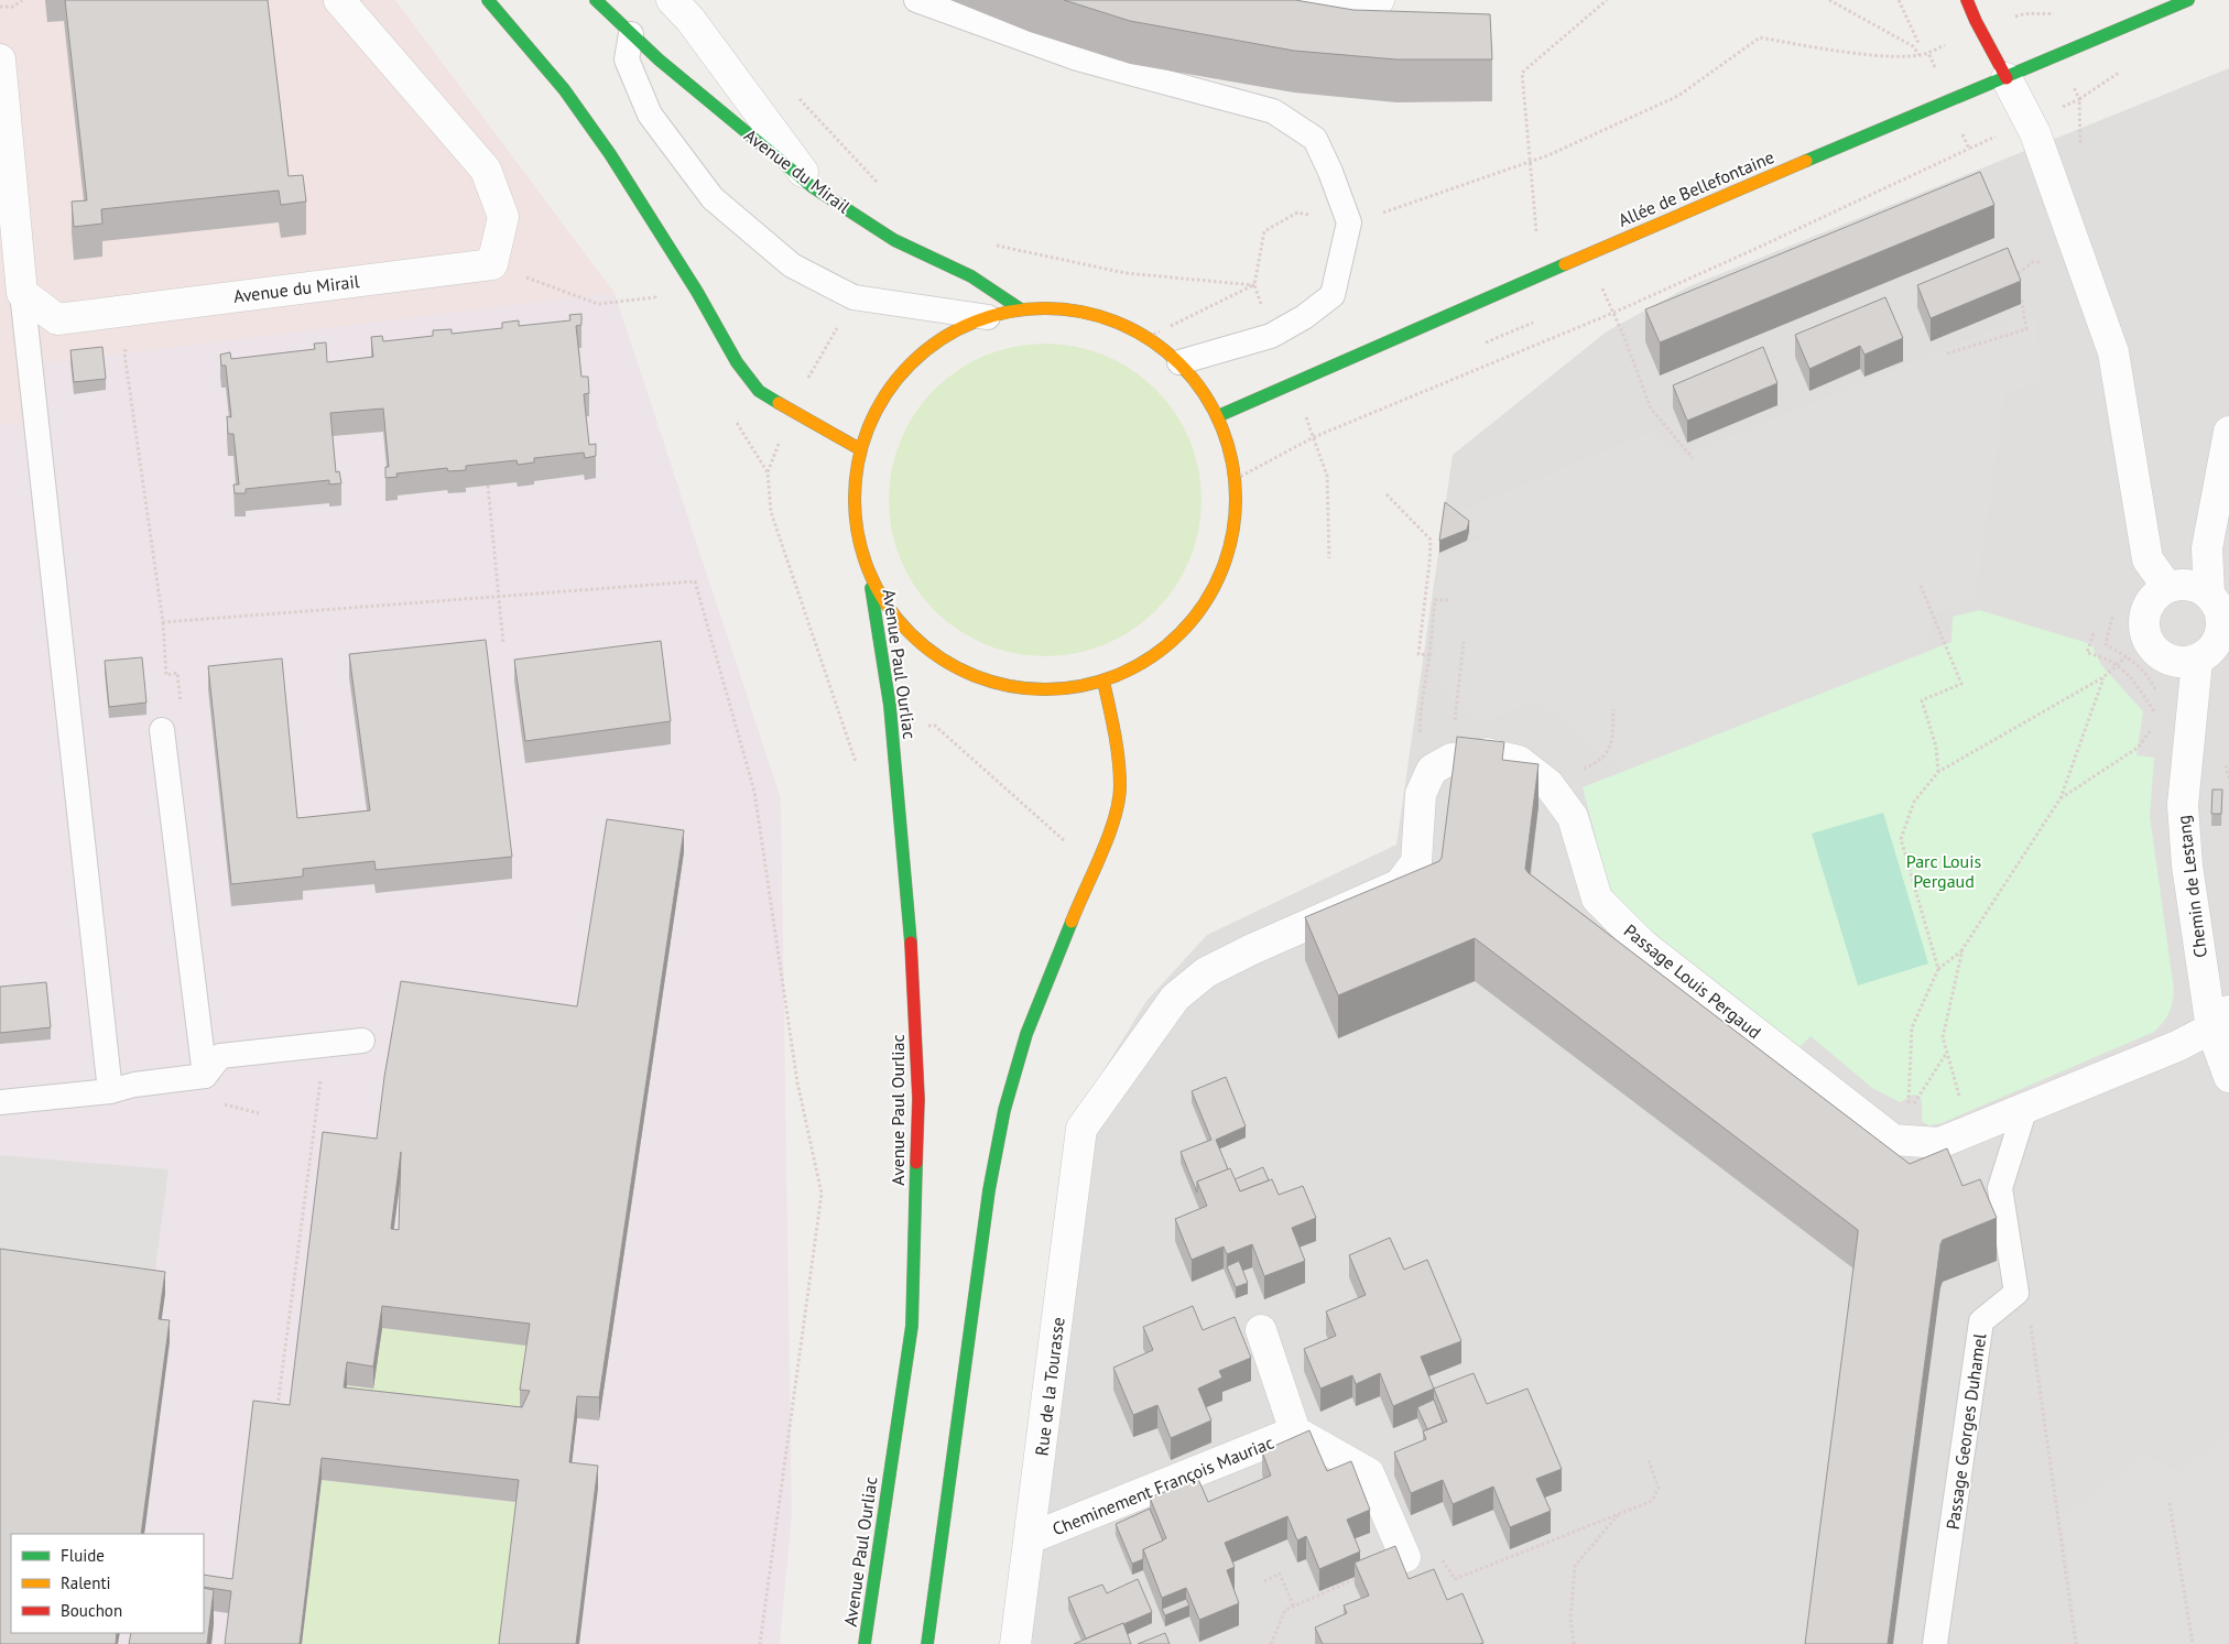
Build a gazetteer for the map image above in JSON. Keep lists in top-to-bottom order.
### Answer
{
  "streets": {
    "main road": ["Avenue du Mirail", "Allée de Bellefontaine", "Avenue Paul Ourliac"],
    "street": [
      "Chemin de Lestang",
      "Passage Louis Pergaud",
      "Rue de la Tourasse",
      "Cheminement François Mauriac"
    ],
    "lane": ["Passage Georges Duhamel"]
  },
  "crossings": [
    ["Chemin de Lestang", "Passage Louis Pergaud"],
    ["Passage Louis Pergaud", "Rue de la Tourasse"],
    ["Rue de la Tourasse", "Cheminement François Mauriac"]
  ],
  "parks": ["Parc Louis Pergaud"],
  "legend": ["Fluide", "Ralenti", "Bouchon"]
}
